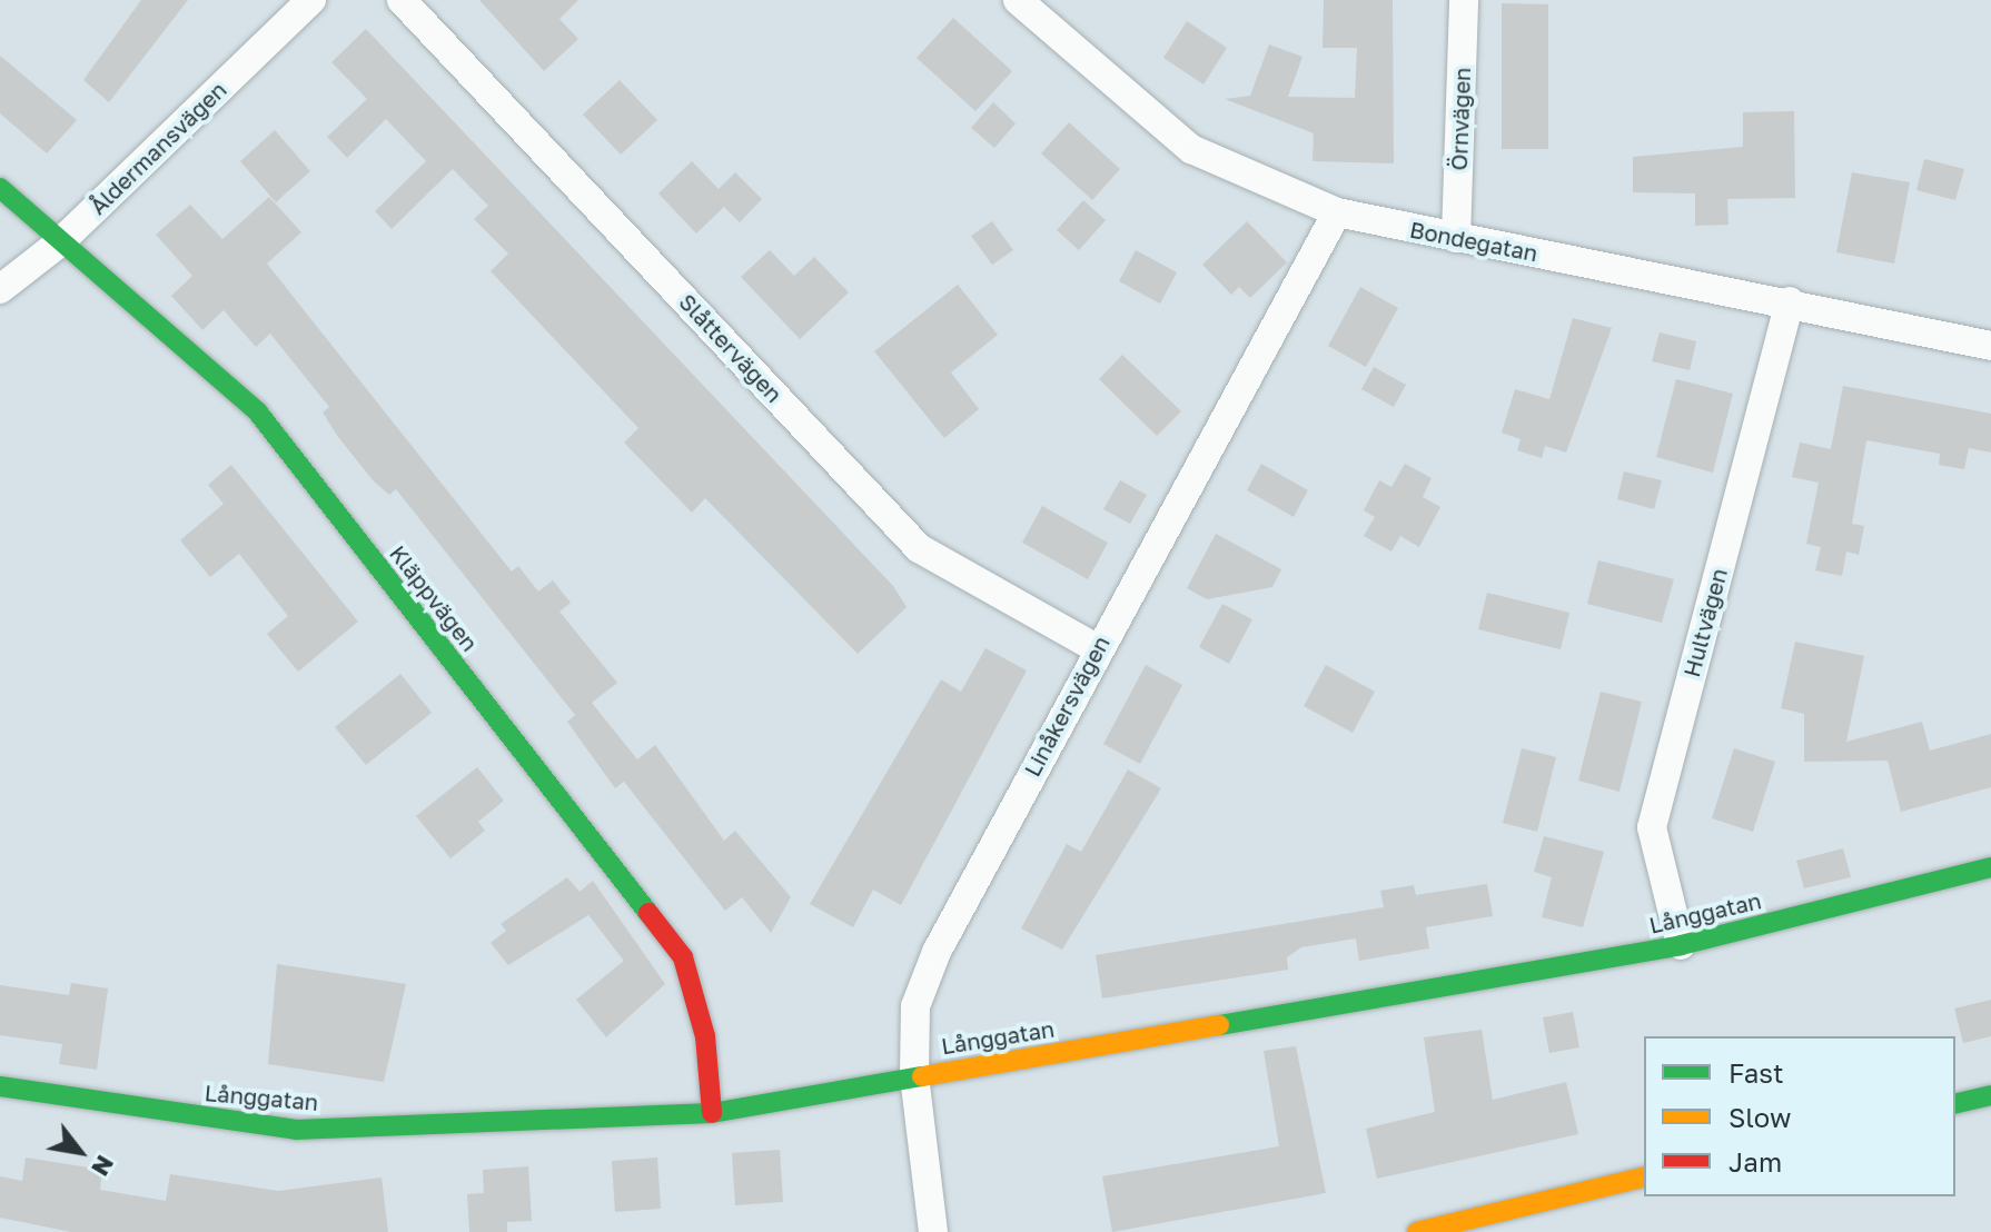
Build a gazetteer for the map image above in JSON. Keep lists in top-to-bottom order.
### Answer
{
  "streets": {
    "street": [
      "Örnvägen",
      "Åldermansvägen",
      "Bondegatan",
      "Slåttervägen",
      "Kläppvägen",
      "Hultvägen",
      "Linåkersvägen",
      "Långgatan"
    ]
  },
  "crossings": [
    ["Örnvägen", "Bondegatan"],
    ["Åldermansvägen", "Kläppvägen"],
    ["Bondegatan", "Hultvägen"],
    ["Bondegatan", "Linåkersvägen"],
    ["Slåttervägen", "Linåkersvägen"],
    ["Kläppvägen", "Långgatan"],
    ["Hultvägen", "Långgatan"],
    ["Linåkersvägen", "Långgatan"]
  ],
  "legend": ["Fast", "Slow", "Jam"],
  "north": "bottom right"
}
